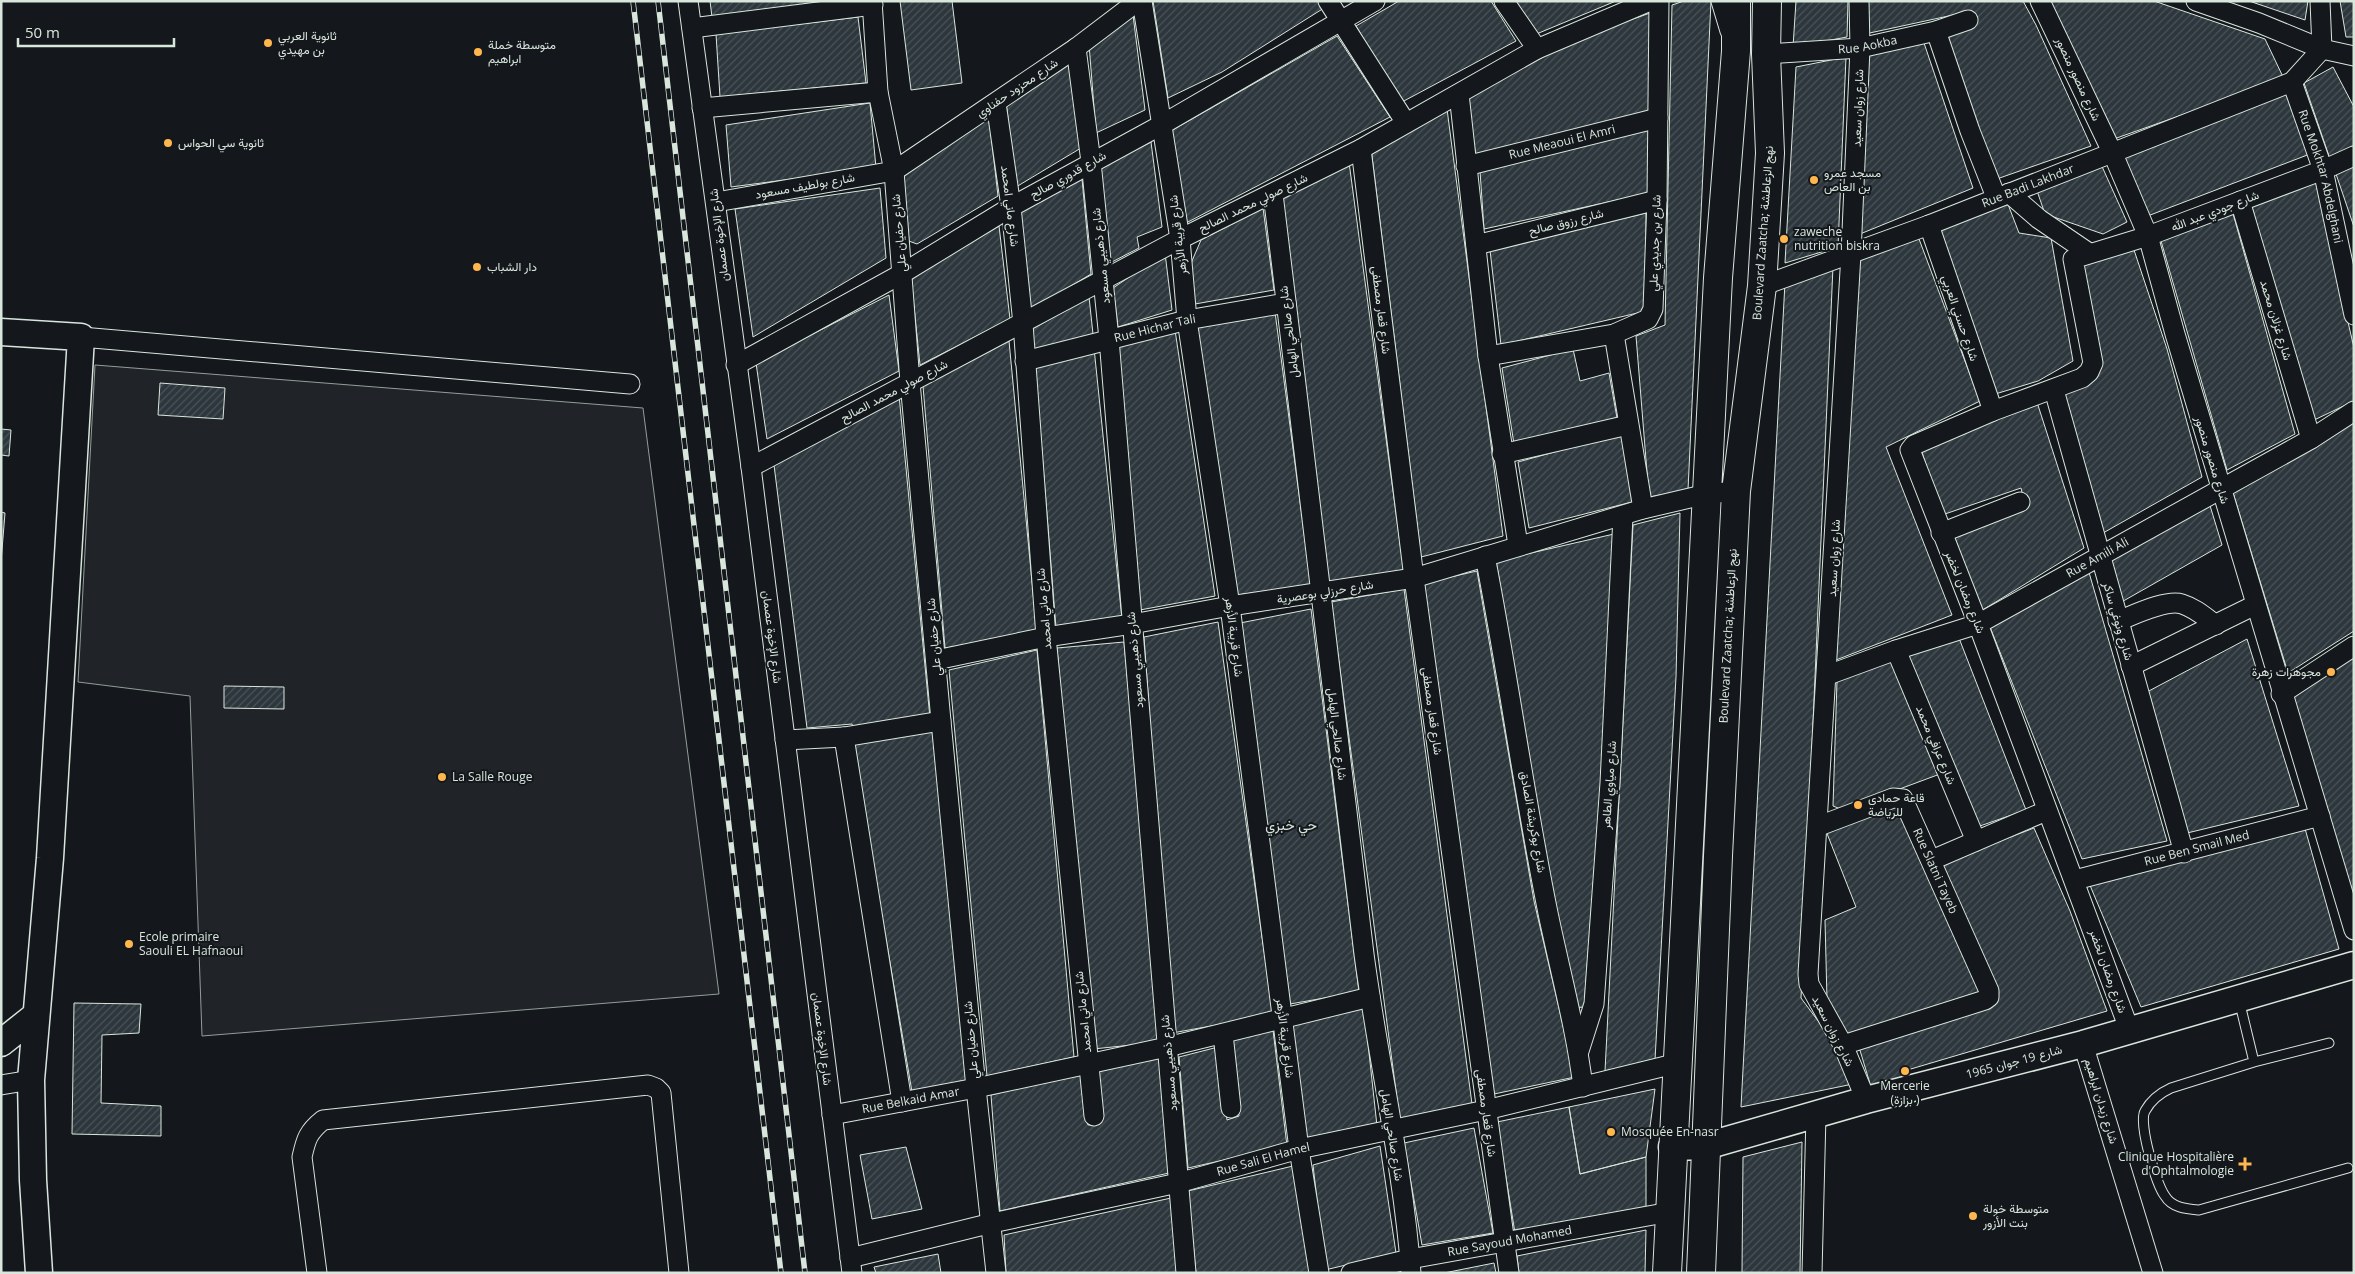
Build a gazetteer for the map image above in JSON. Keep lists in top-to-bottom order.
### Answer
{
  "streets": {
    "main road": ["Boulevard Zaatcha; نهج الزعاطشة"],
    "street": [
      "Rue Aokba",
      "شارع منصور منصور",
      "شارع محزود حفناوي",
      "شارع زوان سعيد",
      "Rue Meaoui El Amri",
      "شارع قدوري صالح",
      "Rue Mokhtar Abdelghani",
      "شارع بولطيف مسعود",
      "Rue Badi Lakhdar",
      "شارع صولي محمد الصالح",
      "شارع ماني امحمد",
      "شارع جودي عبد الله",
      "شارع رزوق صالح",
      "شارع حفيان علي",
      "شارع الإخوة عصمان",
      "شارع قريبة الأزهر",
      "شارع بن جديدي علي",
      "شارع ذهيبي مسعود",
      "شارع قعار مصطفى",
      "شارع حسني العربي",
      "شارع غزلان محمد",
      "Rue Hichar Tali",
      "شارع صالحي الهامل",
      "Rue Amili Ali",
      "شارع حرزلي بوعصرية",
      "شارع رمضان لخضر",
      "شارع ونوغي ساكر",
      "شارع عرافي محمد",
      "شارع مياوي الطاهر",
      "شارع بوكريشة الصادق",
      "Rue Ben Smail Med",
      "Rue Slatni Tayeb",
      "شارع 19 جوان 1965",
      "Rue Belkaid Amar",
      "شارع زيدان ابراهيم",
      "Rue Sali El Hamel",
      "Rue Sayoud Mohamed"
    ]
  },
  "crossings": [
    ["Rue Aokba", "شارع زوان سعيد"],
    ["Rue Aokba", "Boulevard Zaatcha; نهج الزعاطشة"],
    ["شارع منصور منصور", "Rue Badi Lakhdar"],
    ["شارع منصور منصور", "شارع جودي عبد الله"],
    ["شارع منصور منصور", "Rue Amili Ali"],
    ["شارع منصور منصور", "Rue Ben Smail Med"],
    ["شارع محزود حفناوي", "شارع بولطيف مسعود"],
    ["شارع محزود حفناوي", "شارع ماني امحمد"],
    ["شارع محزود حفناوي", "شارع حفيان علي"],
    ["شارع محزود حفناوي", "شارع ذهيبي مسعود"],
    ["شارع زوان سعيد", "Rue Badi Lakhdar"],
    ["شارع زوان سعيد", "Rue Amili Ali"],
    ["شارع زوان سعيد", "Rue Slatni Tayeb"],
    ["شارع زوان سعيد", "شارع 19 جوان 1965"],
    ["Rue Meaoui El Amri", "شارع بن جديدي علي"],
    ["شارع قدوري صالح", "شارع ماني امحمد"],
    ["شارع قدوري صالح", "شارع حفيان علي"],
    ["شارع قدوري صالح", "شارع الإخوة عصمان"],
    ["شارع قدوري صالح", "شارع قريبة الأزهر"],
    ["شارع قدوري صالح", "شارع ذهيبي مسعود"],
    ["Rue Mokhtar Abdelghani", "Rue Badi Lakhdar"],
    ["Rue Mokhtar Abdelghani", "شارع جودي عبد الله"],
    ["شارع بولطيف مسعود", "شارع حفيان علي"],
    ["شارع بولطيف مسعود", "شارع الإخوة عصمان"],
    ["Rue Badi Lakhdar", "Boulevard Zaatcha; نهج الزعاطشة"],
    ["Rue Badi Lakhdar", "شارع حسني العربي"],
    ["شارع صولي محمد الصالح", "شارع ماني امحمد"],
    ["شارع صولي محمد الصالح", "شارع حفيان علي"],
    ["شارع صولي محمد الصالح", "شارع الإخوة عصمان"],
    ["شارع صولي محمد الصالح", "شارع قريبة الأزهر"],
    ["شارع صولي محمد الصالح", "شارع ذهيبي مسعود"],
    ["شارع صولي محمد الصالح", "شارع قعار مصطفى"],
    ["شارع صولي محمد الصالح", "شارع صالحي الهامل"],
    ["شارع ماني امحمد", "Rue Hichar Tali"],
    ["شارع ماني امحمد", "شارع حرزلي بوعصرية"],
    ["شارع ماني امحمد", "Rue Belkaid Amar"],
    ["شارع جودي عبد الله", "شارع غزلان محمد"],
    ["شارع جودي عبد الله", "شارع رمضان لخضر"],
    ["شارع رزوق صالح", "شارع بن جديدي علي"],
    ["شارع حفيان علي", "شارع حرزلي بوعصرية"],
    ["شارع حفيان علي", "Rue Belkaid Amar"],
    ["شارع حفيان علي", "Rue Sali El Hamel"],
    ["Boulevard Zaatcha; نهج الزعاطشة", "شارع حرزلي بوعصرية"],
    ["Boulevard Zaatcha; نهج الزعاطشة", "شارع 19 جوان 1965"],
    ["شارع الإخوة عصمان", "Rue Belkaid Amar"],
    ["شارع الإخوة عصمان", "Rue Sali El Hamel"],
    ["شارع قريبة الأزهر", "Rue Hichar Tali"],
    ["شارع قريبة الأزهر", "شارع حرزلي بوعصرية"],
    ["شارع قريبة الأزهر", "Rue Belkaid Amar"],
    ["شارع قريبة الأزهر", "Rue Sali El Hamel"],
    ["شارع ذهيبي مسعود", "Rue Hichar Tali"],
    ["شارع ذهيبي مسعود", "شارع حرزلي بوعصرية"],
    ["شارع ذهيبي مسعود", "Rue Belkaid Amar"],
    ["شارع ذهيبي مسعود", "Rue Sali El Hamel"],
    ["شارع قعار مصطفى", "شارع حرزلي بوعصرية"],
    ["شارع قعار مصطفى", "Rue Sali El Hamel"],
    ["شارع قعار مصطفى", "Rue Sayoud Mohamed"],
    ["شارع حسني العربي", "شارع رمضان لخضر"],
    ["شارع غزلان محمد", "Rue Amili Ali"],
    ["Rue Hichar Tali", "شارع صالحي الهامل"],
    ["شارع صالحي الهامل", "شارع حرزلي بوعصرية"],
    ["شارع صالحي الهامل", "Rue Belkaid Amar"],
    ["شارع صالحي الهامل", "Rue Sali El Hamel"],
    ["شارع صالحي الهامل", "Rue Sayoud Mohamed"],
    ["Rue Amili Ali", "شارع رمضان لخضر"],
    ["Rue Amili Ali", "شارع ونوغي ساكر"],
    ["Rue Amili Ali", "شارع عرافي محمد"],
    ["شارع حرزلي بوعصرية", "شارع مياوي الطاهر"],
    ["شارع حرزلي بوعصرية", "شارع بوكريشة الصادق"],
    ["شارع رمضان لخضر", "شارع ونوغي ساكر"],
    ["شارع رمضان لخضر", "Rue Ben Smail Med"],
    ["شارع رمضان لخضر", "شارع 19 جوان 1965"],
    ["شارع ونوغي ساكر", "Rue Ben Smail Med"],
    ["شارع مياوي الطاهر", "شارع بوكريشة الصادق"],
    ["شارع بوكريشة الصادق", "Rue Sali El Hamel"],
    ["شارع 19 جوان 1965", "شارع زيدان ابراهيم"]
  ],
  "districts": ["حي خبزي"],
  "places": {
    "other": [
      "ثانوية العربي بن مهيدي",
      "متوسطة خملة ابراهيم",
      "ثانوية سي الحواس",
      "مسجد عمرو بن العاص",
      "zaweche nutrition biskra",
      "دار الشباب",
      "مجوهرات زهرة",
      "La Salle Rouge",
      "قاعة حمادي للرياضة",
      "Ecole primaire Saouli EL Hafnaoui",
      "Mercerie (بزازة )",
      "Mosquée En-nasr",
      "متوسطة خولة بنت الأزور"
    ],
    "health": ["Clinique Hospitalière d'Ophtalmologie"]
  },
  "scale_bar": "50 m"
}
